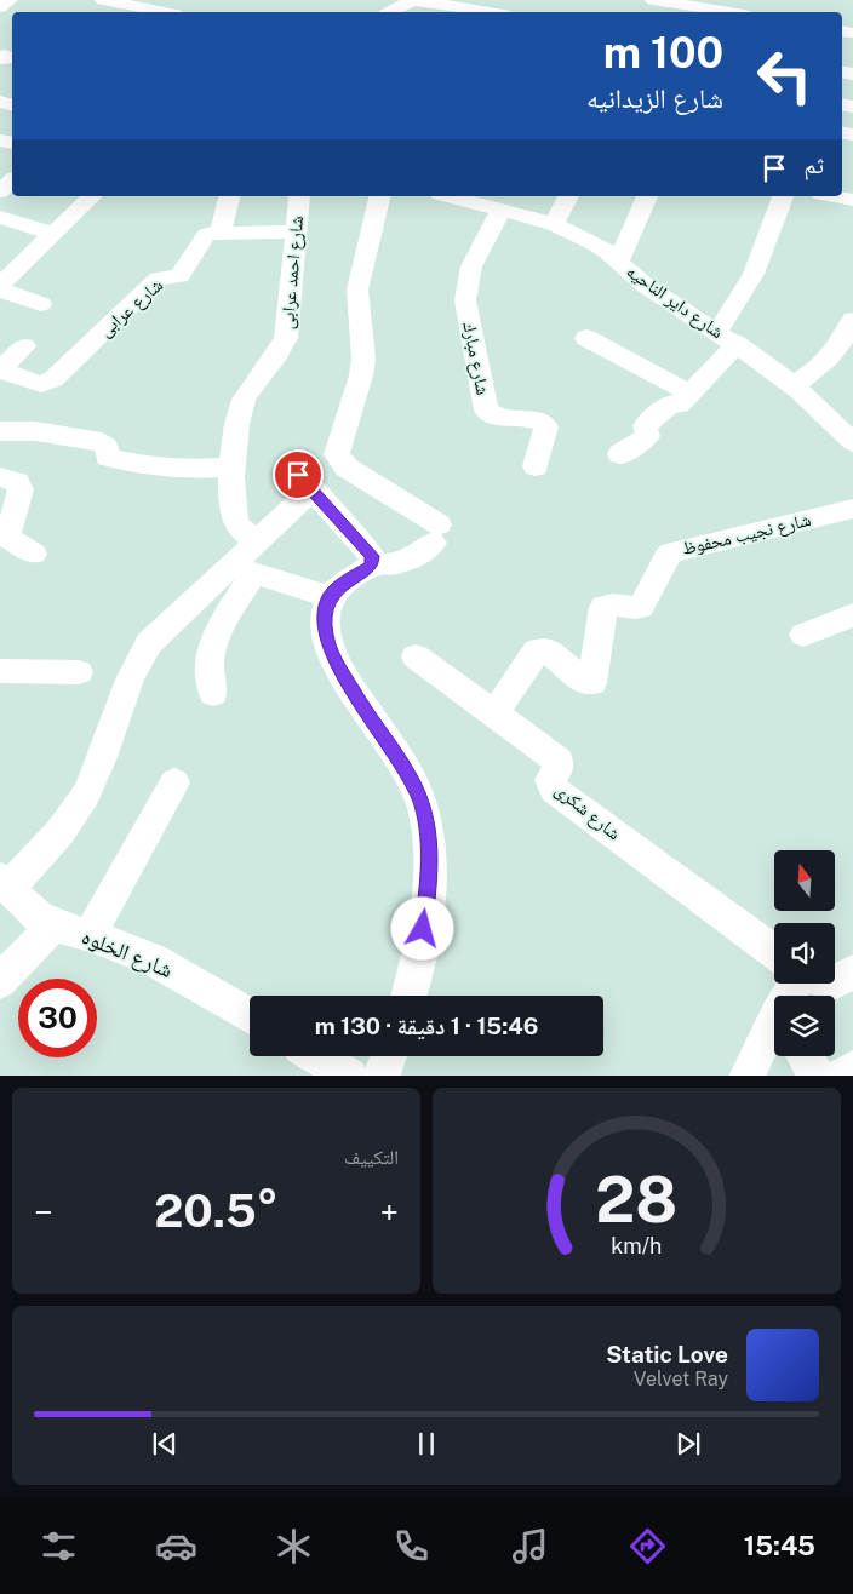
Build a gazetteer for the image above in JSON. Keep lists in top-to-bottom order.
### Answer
{
  "streets": {
    "street": [
      "شارع احمد عرابى",
      "شارع داير الناحيه",
      "شارع عرابى",
      "شارع مبارك",
      "شارع نجيب محفوظ",
      "شارع شكرى",
      "شارع الخلوه"
    ]
  },
  "crossings": [
    ["شارع داير الناحيه", "شارع مبارك"],
    ["شارع نجيب محفوظ", "شارع شكرى"]
  ],
  "north": "top",
  "page": {
    "turn": ["100 m", "شارع الزيدانيه"],
    "then": "ثم",
    "limit": "30",
    "trip": "15:46 · 1 دقيقة · 130 m",
    "tile": "التكييف",
    "heat": ["−", "20.5°", "+"],
    "song": ["Static Love", "Velvet Ray"],
    "tabs": "15:45",
    "gauge": ["28", "km/h"]
  }
}
